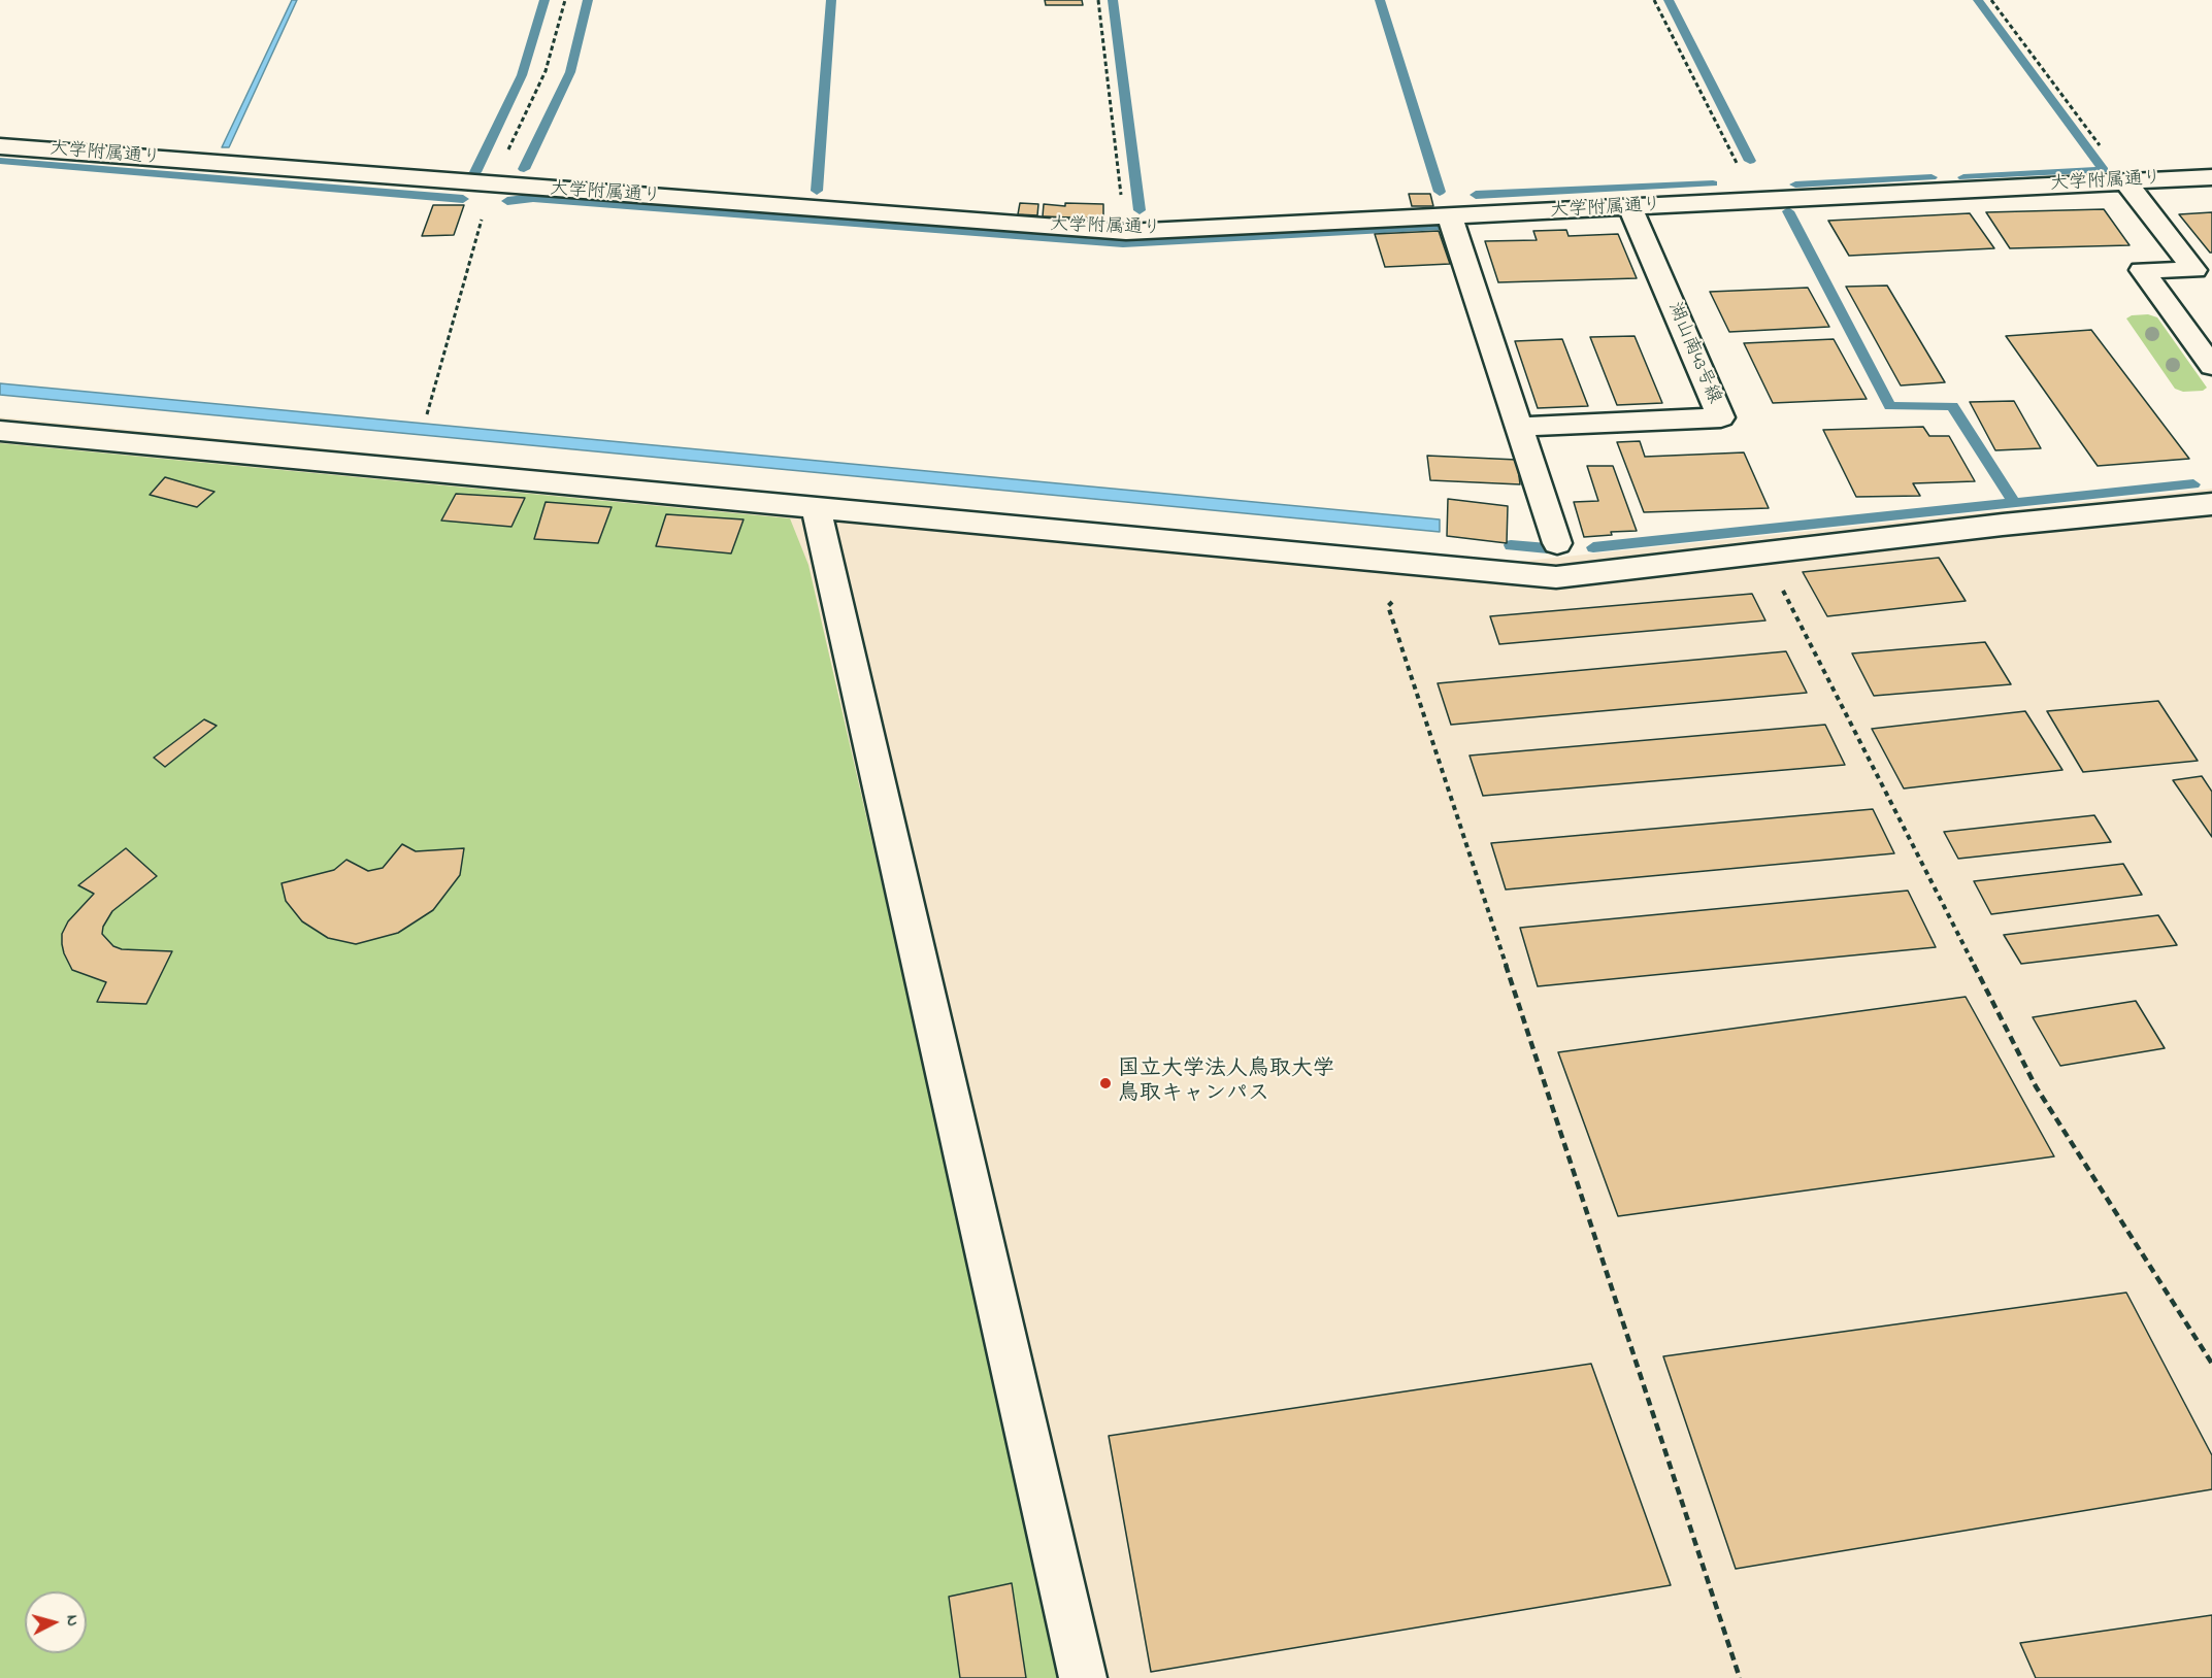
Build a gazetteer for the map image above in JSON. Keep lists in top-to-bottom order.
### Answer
{
  "streets": {
    "street": ["大学附属通り", "湖山南43号線"]
  },
  "crossings": [
    ["大学附属通り", "湖山南43号線"]
  ],
  "places": ["国立大学法人鳥取大学 鳥取キャンパス"],
  "north": "right"
}
